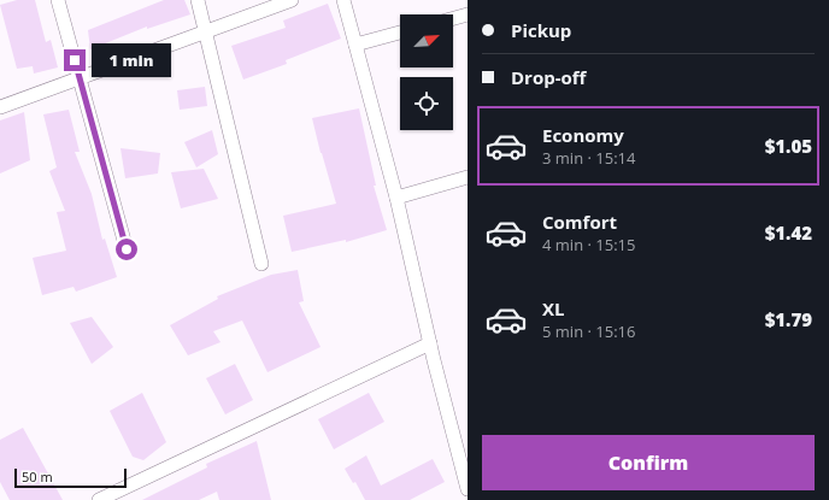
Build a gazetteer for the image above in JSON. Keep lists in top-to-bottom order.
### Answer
{
  "scale_bar": "50 m",
  "north": "top right",
  "page": {
    "banner": ["Pickup", "Drop-off"],
    "bubble": "1 min",
    "list": [
      {
        "name": "Economy",
        "note": "3 min · 15:14",
        "value": "$1.05"
      },
      {
        "name": "Comfort",
        "note": "4 min · 15:15",
        "value": "$1.42"
      },
      {
        "name": "XL",
        "note": "5 min · 15:16",
        "value": "$1.79"
      }
    ],
    "buttons": "Confirm",
    "scale": "50 m"
  }
}
